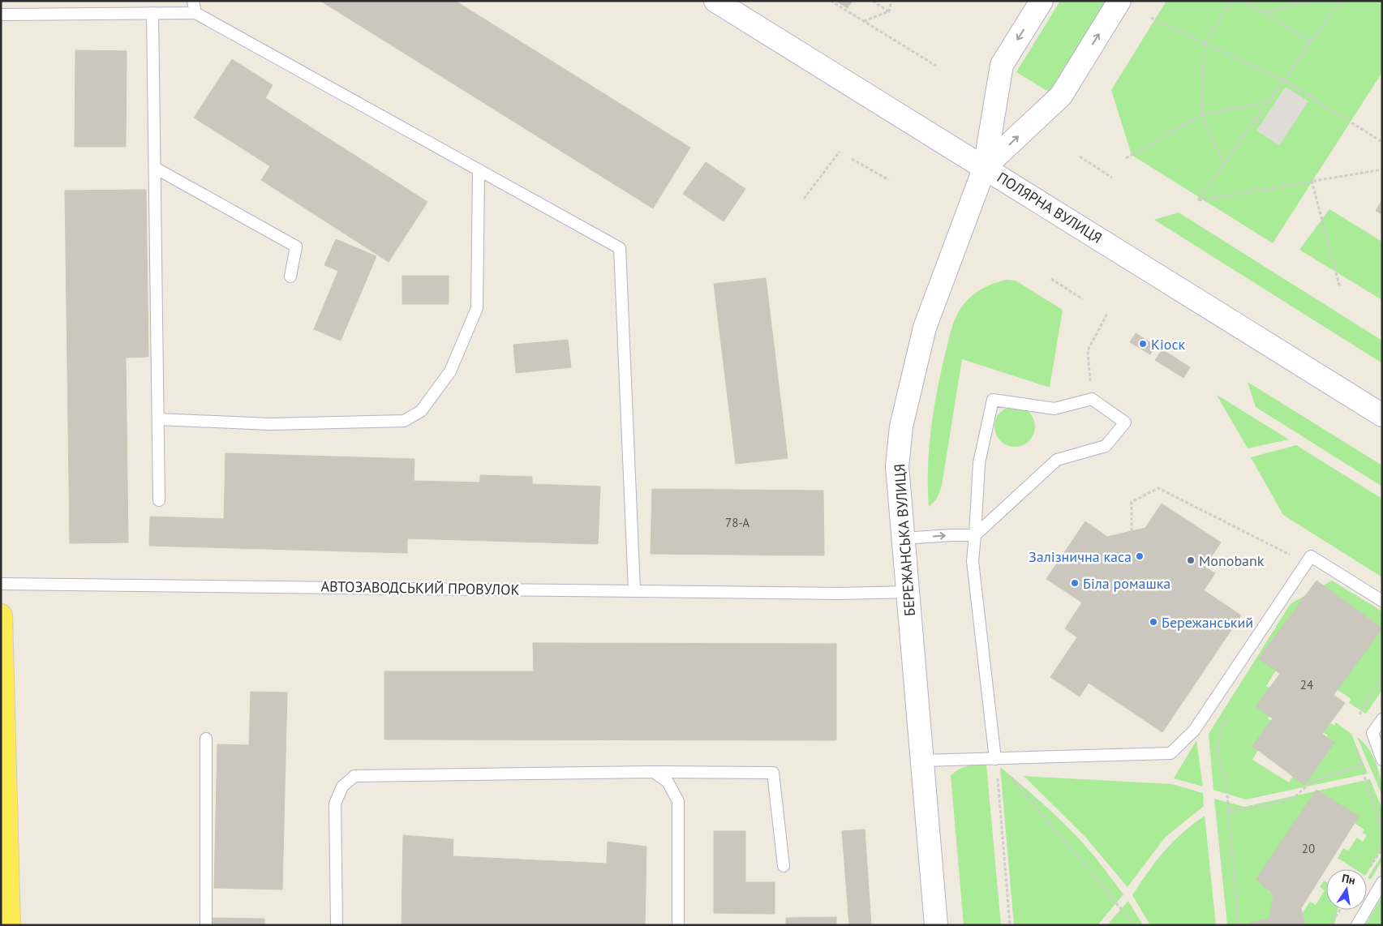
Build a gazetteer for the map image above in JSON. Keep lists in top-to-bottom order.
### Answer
{
  "streets": {
    "street": ["ПОЛЯРНА ВУЛИЦЯ", "БЕРЕЖАНСЬКА ВУЛИЦЯ"],
    "lane": ["АВТОЗАВОДСЬКИЙ ПРОВУЛОК"]
  },
  "crossings": [
    ["ПОЛЯРНА ВУЛИЦЯ", "БЕРЕЖАНСЬКА ВУЛИЦЯ"],
    ["БЕРЕЖАНСЬКА ВУЛИЦЯ", "АВТОЗАВОДСЬКИЙ ПРОВУЛОК"]
  ],
  "places": [
    "Кіоск",
    "Залізнична каса",
    "Monobank",
    "Біла ромашка",
    "Бережанський"
  ],
  "house_numbers": ["78-А", "24", "20"],
  "north": "top"
}
